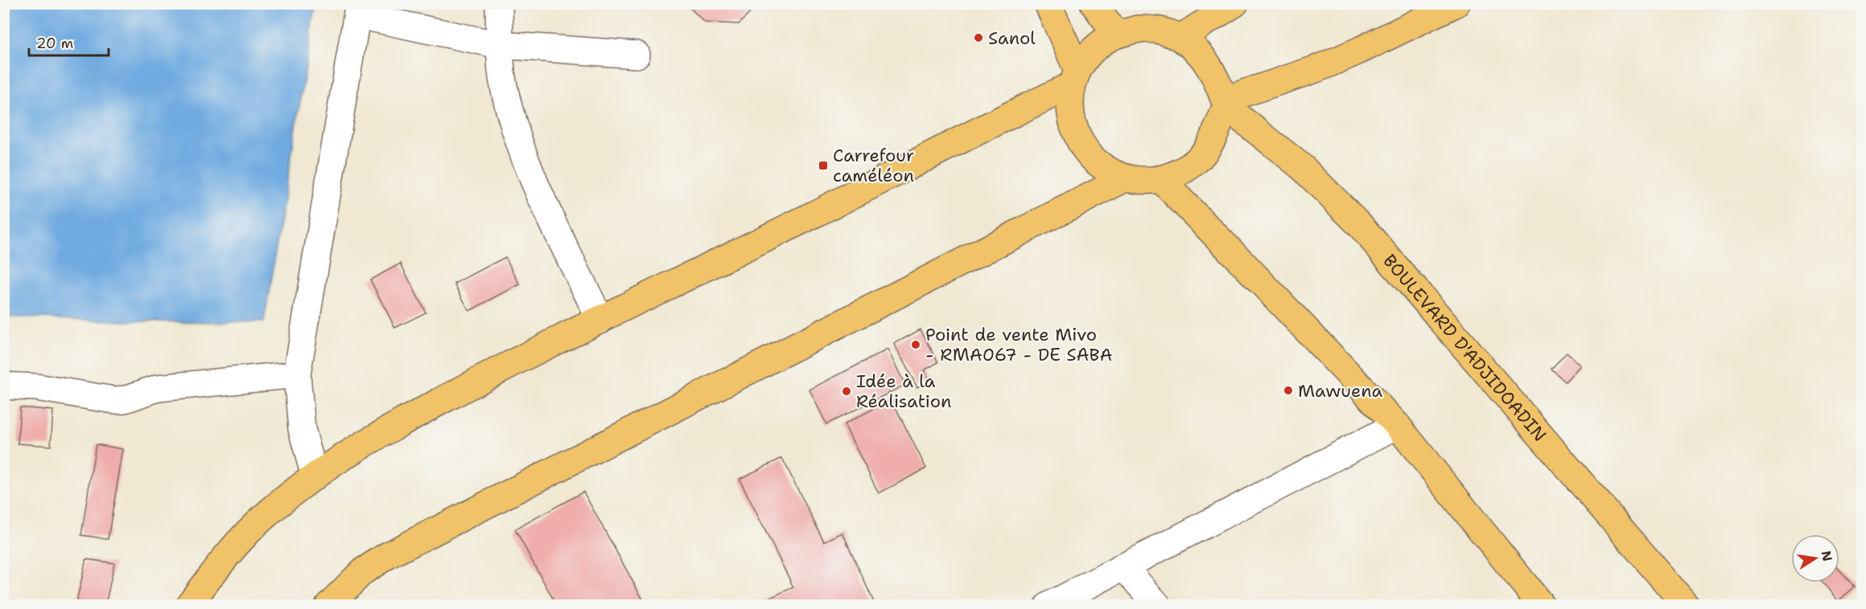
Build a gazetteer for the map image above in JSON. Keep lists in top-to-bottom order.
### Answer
{
  "streets": {
    "main road": ["BOULEVARD D'ADJIDOADIN"]
  },
  "places": {
    "other": [
      "Sanol",
      "Point de vente Mivo - RMA067 - DE SABA",
      "Mawuena",
      "Idée à la Réalisation"
    ],
    "transit": ["Carrefour caméléon"]
  },
  "scale_bar": "20 m",
  "north": "right"
}
